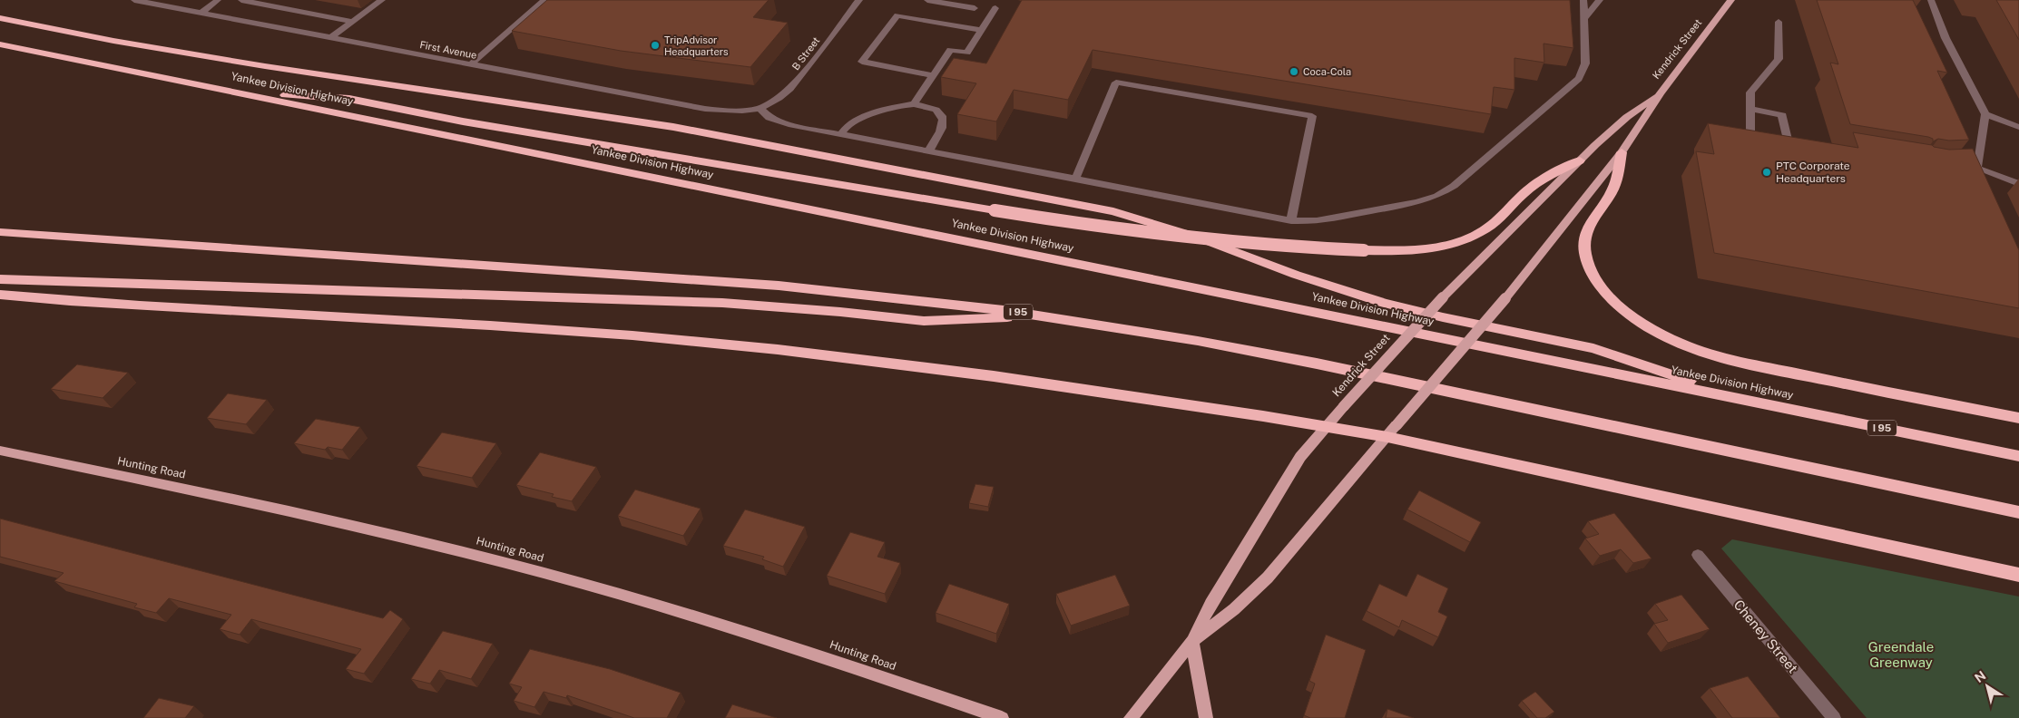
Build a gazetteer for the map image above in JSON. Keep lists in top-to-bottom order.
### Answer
{
  "streets": {
    "highway": ["Yankee Division Highway", "I 95"],
    "main road": ["Kendrick Street", "Hunting Road"],
    "street": ["First Avenue", "B Street", "Cheney Street"]
  },
  "crossings": [
    ["First Avenue", "B Street"]
  ],
  "parks": ["Greendale Greenway"],
  "places": ["TripAdvisor Headquarters", "Coca-Cola", "PTC Corporate Headquarters"],
  "north": "top left"
}
